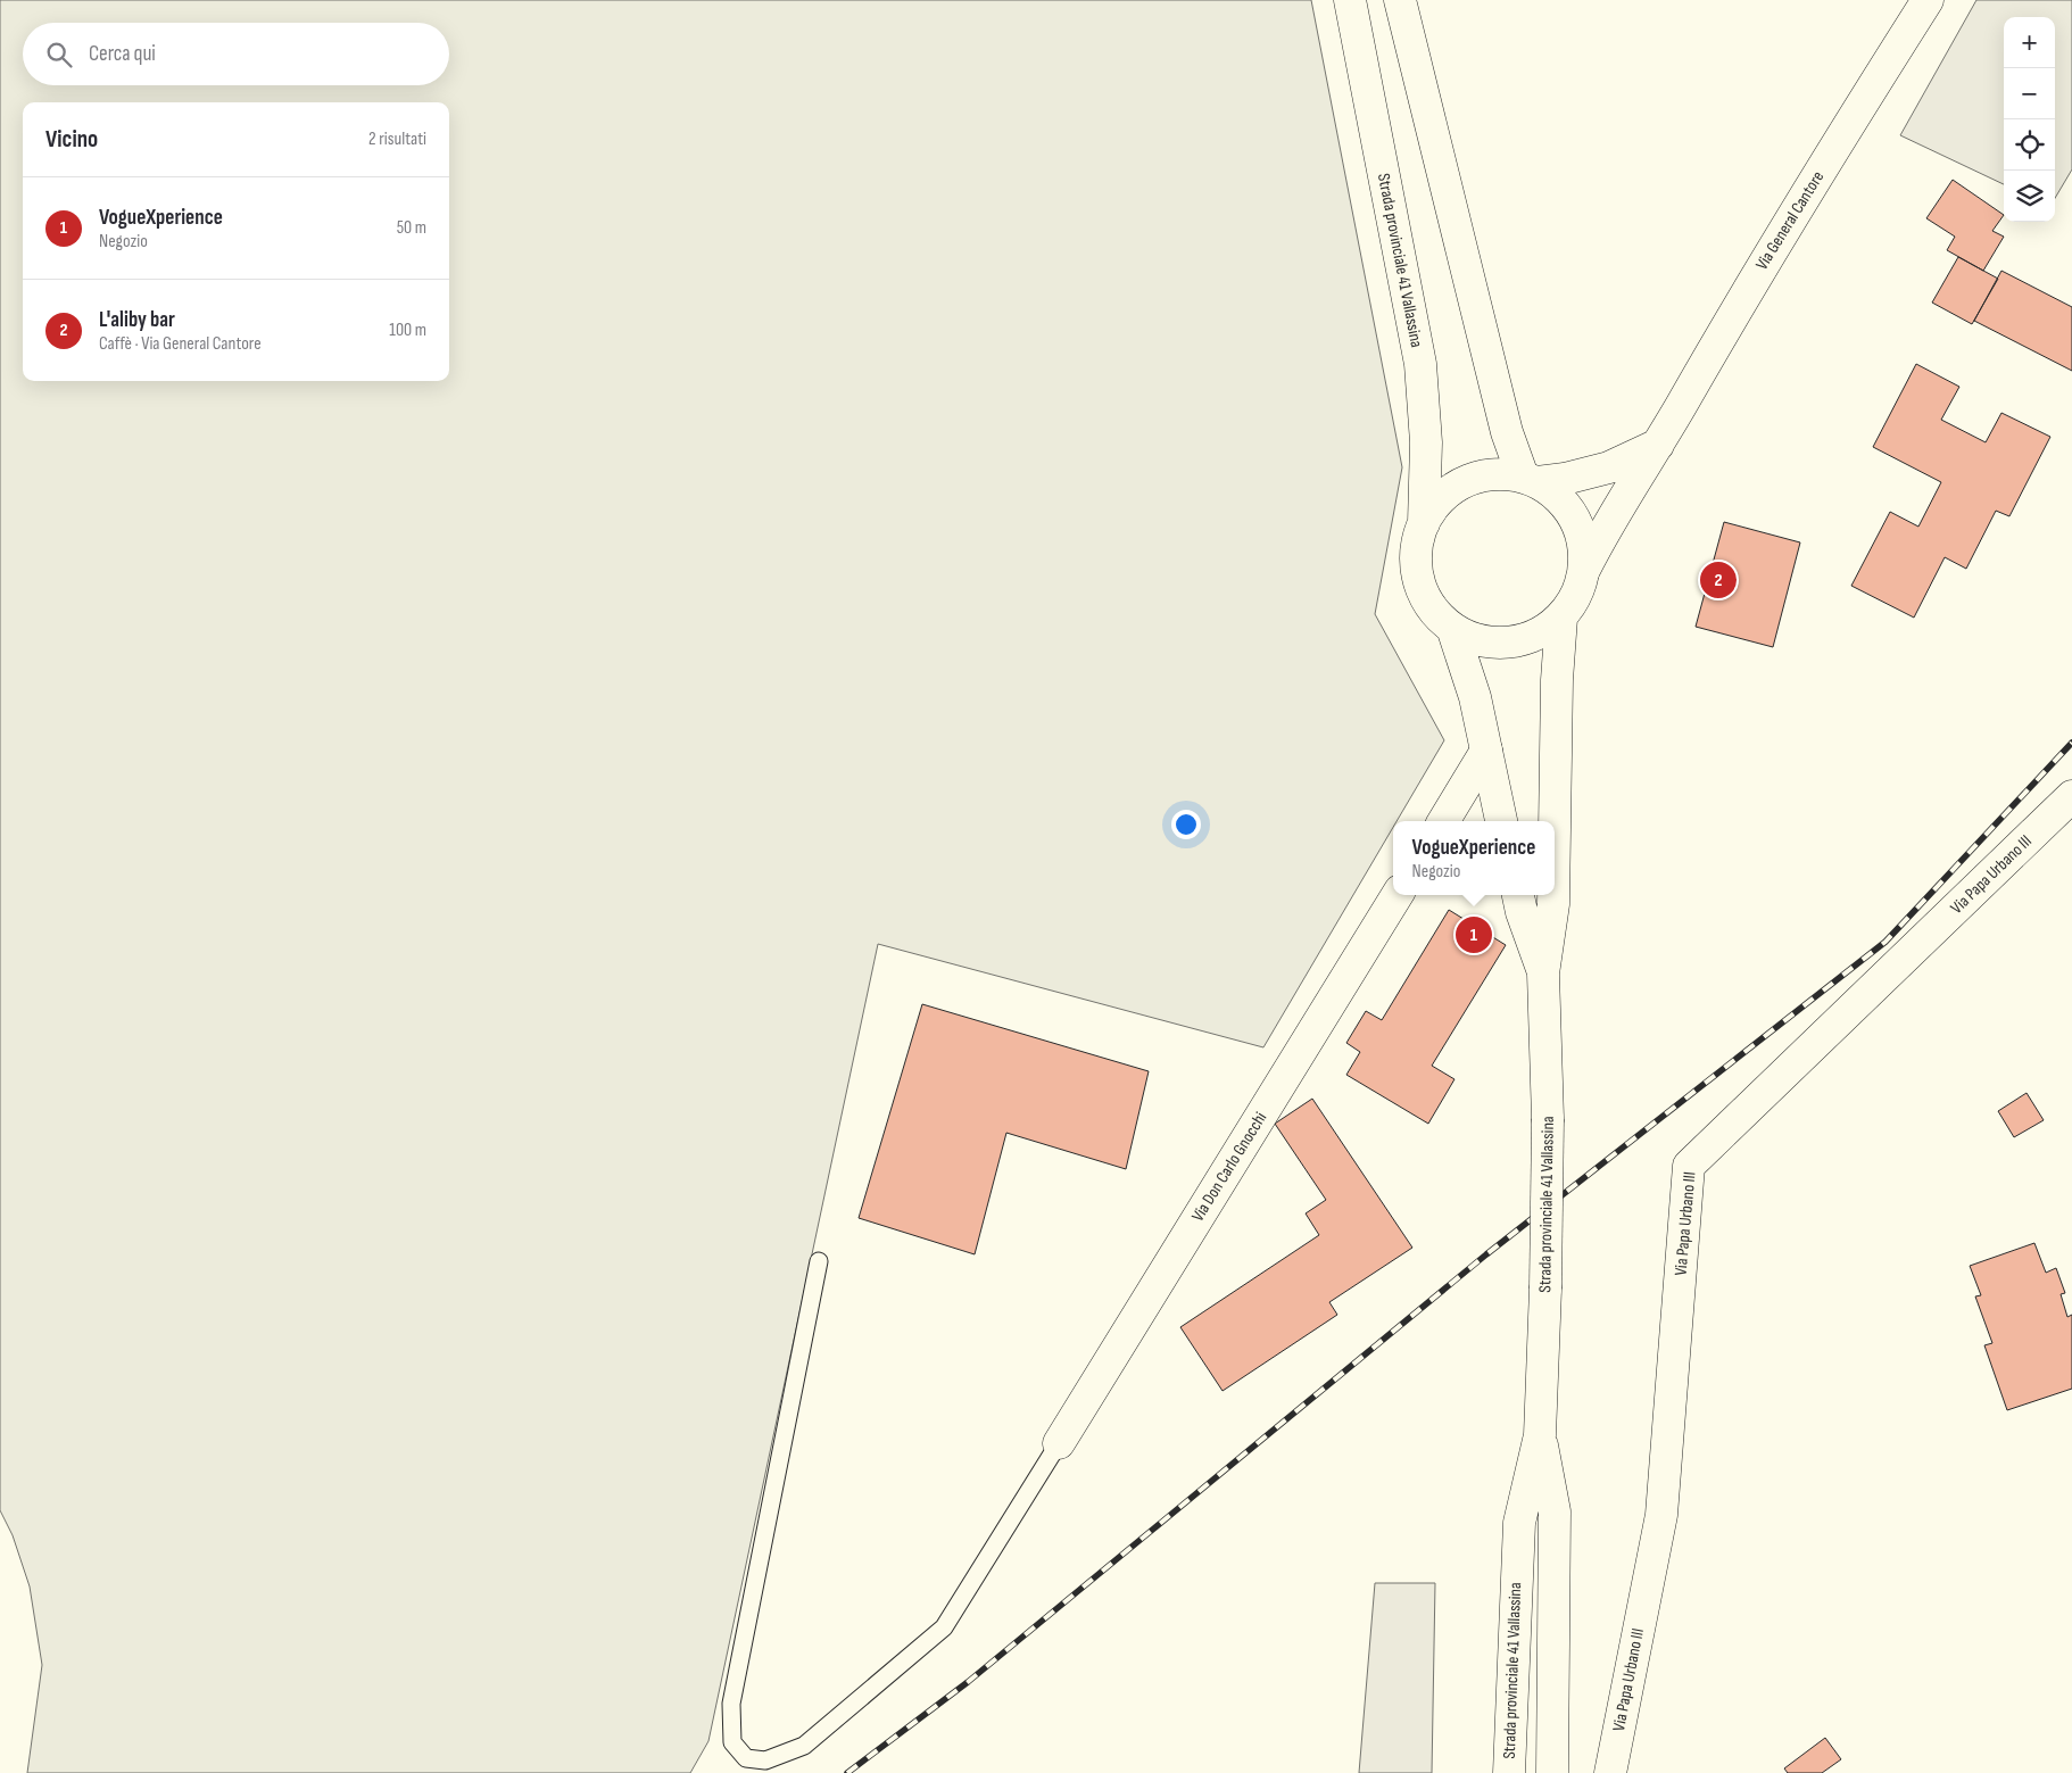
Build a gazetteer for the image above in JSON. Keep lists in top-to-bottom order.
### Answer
{
  "streets": {
    "main road": [
      "Via General Cantore",
      "Strada provinciale 41 Vallassina",
      "Via Papa Urbano III",
      "Via Don Carlo Gnocchi"
    ]
  },
  "crossings": [
    ["Via General Cantore", "Strada provinciale 41 Vallassina"]
  ],
  "page": {
    "map_buttons": ["+", "−"],
    "search": "Cerca qui",
    "heading": ["Vicino", "2 risultati"],
    "list": [
      {
        "mark": "1",
        "name": "VogueXperience",
        "note": "Negozio",
        "value": "50 m"
      },
      {
        "mark": "2",
        "name": "L'aliby bar",
        "note": "Caffè · Via General Cantore",
        "value": "100 m"
      }
    ],
    "pins": ["2", "1"],
    "popup": ["VogueXperience", "Negozio"]
  }
}
